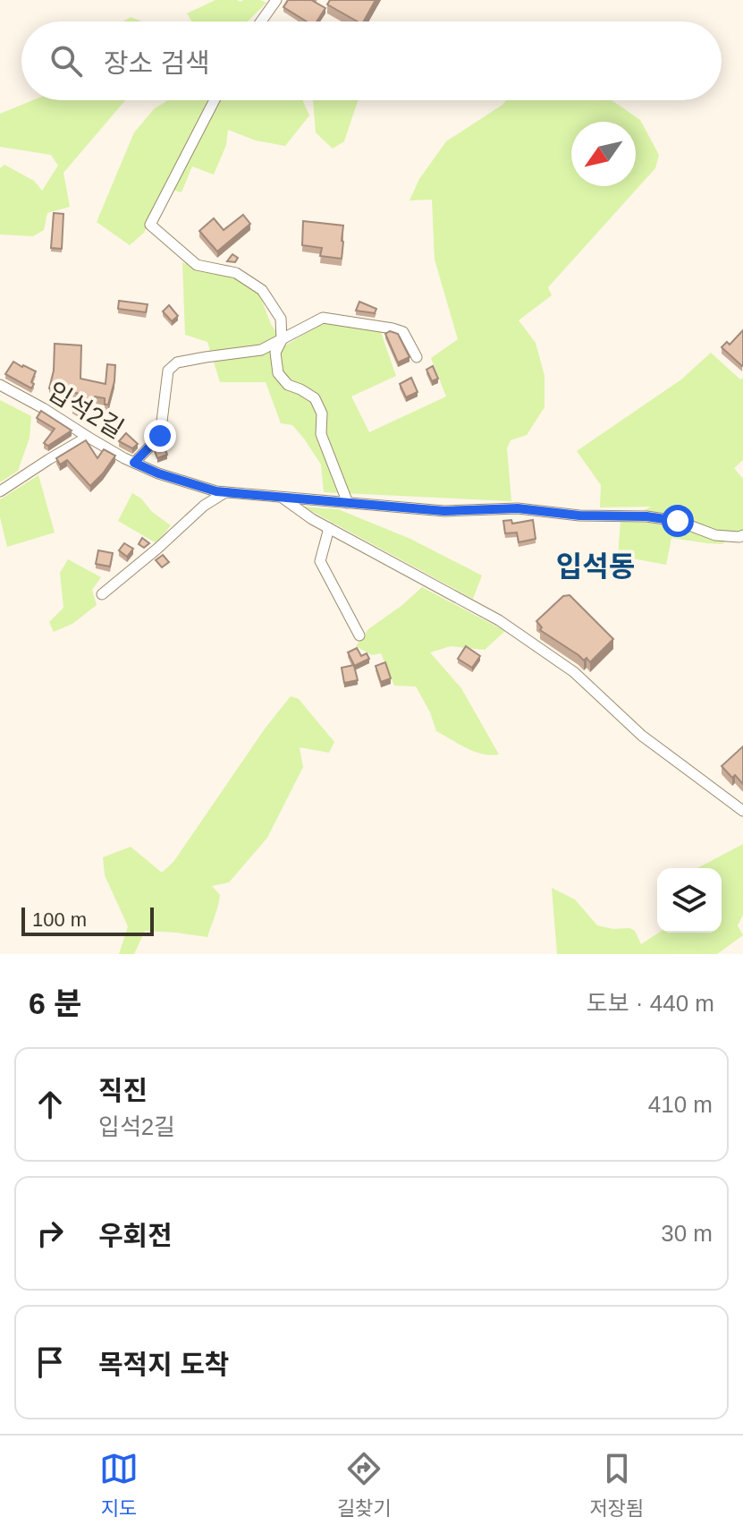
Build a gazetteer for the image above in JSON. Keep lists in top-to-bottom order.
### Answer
{
  "streets": {
    "street": ["입석2길"]
  },
  "districts": ["입석동"],
  "scale_bar": "100 m",
  "north": "bottom left",
  "page": {
    "search": "장소 검색",
    "scale": "100 m",
    "heading": ["6 분", "도보 · 440 m"],
    "list": [
      ["직진", "입석2길", "410 m"],
      ["우회전", "30 m"],
      "목적지 도착"
    ],
    "nav": ["지도", "길찾기", "저장됨"]
  }
}
